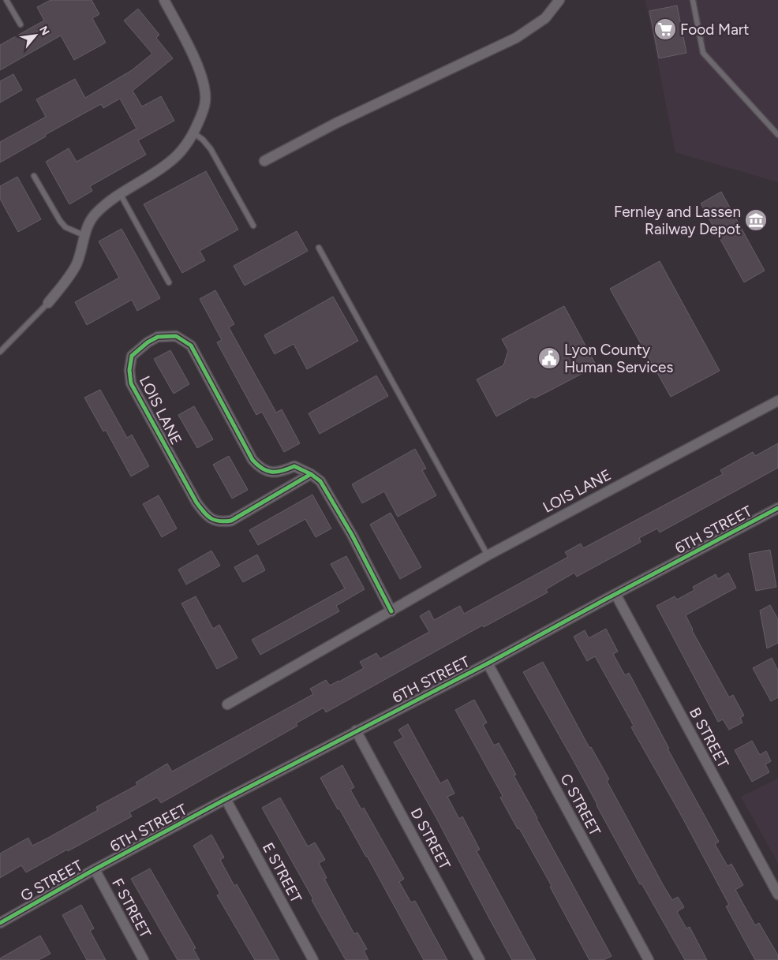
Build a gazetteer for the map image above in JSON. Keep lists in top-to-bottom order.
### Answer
{
  "streets": {
    "street": [
      "LOIS LANE",
      "6TH STREET",
      "B STREET",
      "C STREET",
      "D STREET",
      "E STREET",
      "G STREET",
      "F STREET"
    ]
  },
  "crossings": [
    ["6TH STREET", "B STREET"],
    ["6TH STREET", "C STREET"],
    ["6TH STREET", "D STREET"],
    ["6TH STREET", "E STREET"],
    ["6TH STREET", "G STREET"],
    ["6TH STREET", "F STREET"],
    ["G STREET", "F STREET"]
  ],
  "places": {
    "supermarket": ["Food Mart"],
    "museum": ["Fernley and Lassen Railway Depot"],
    "public building": ["Lyon County Human Services"]
  },
  "north": "top right"
}
